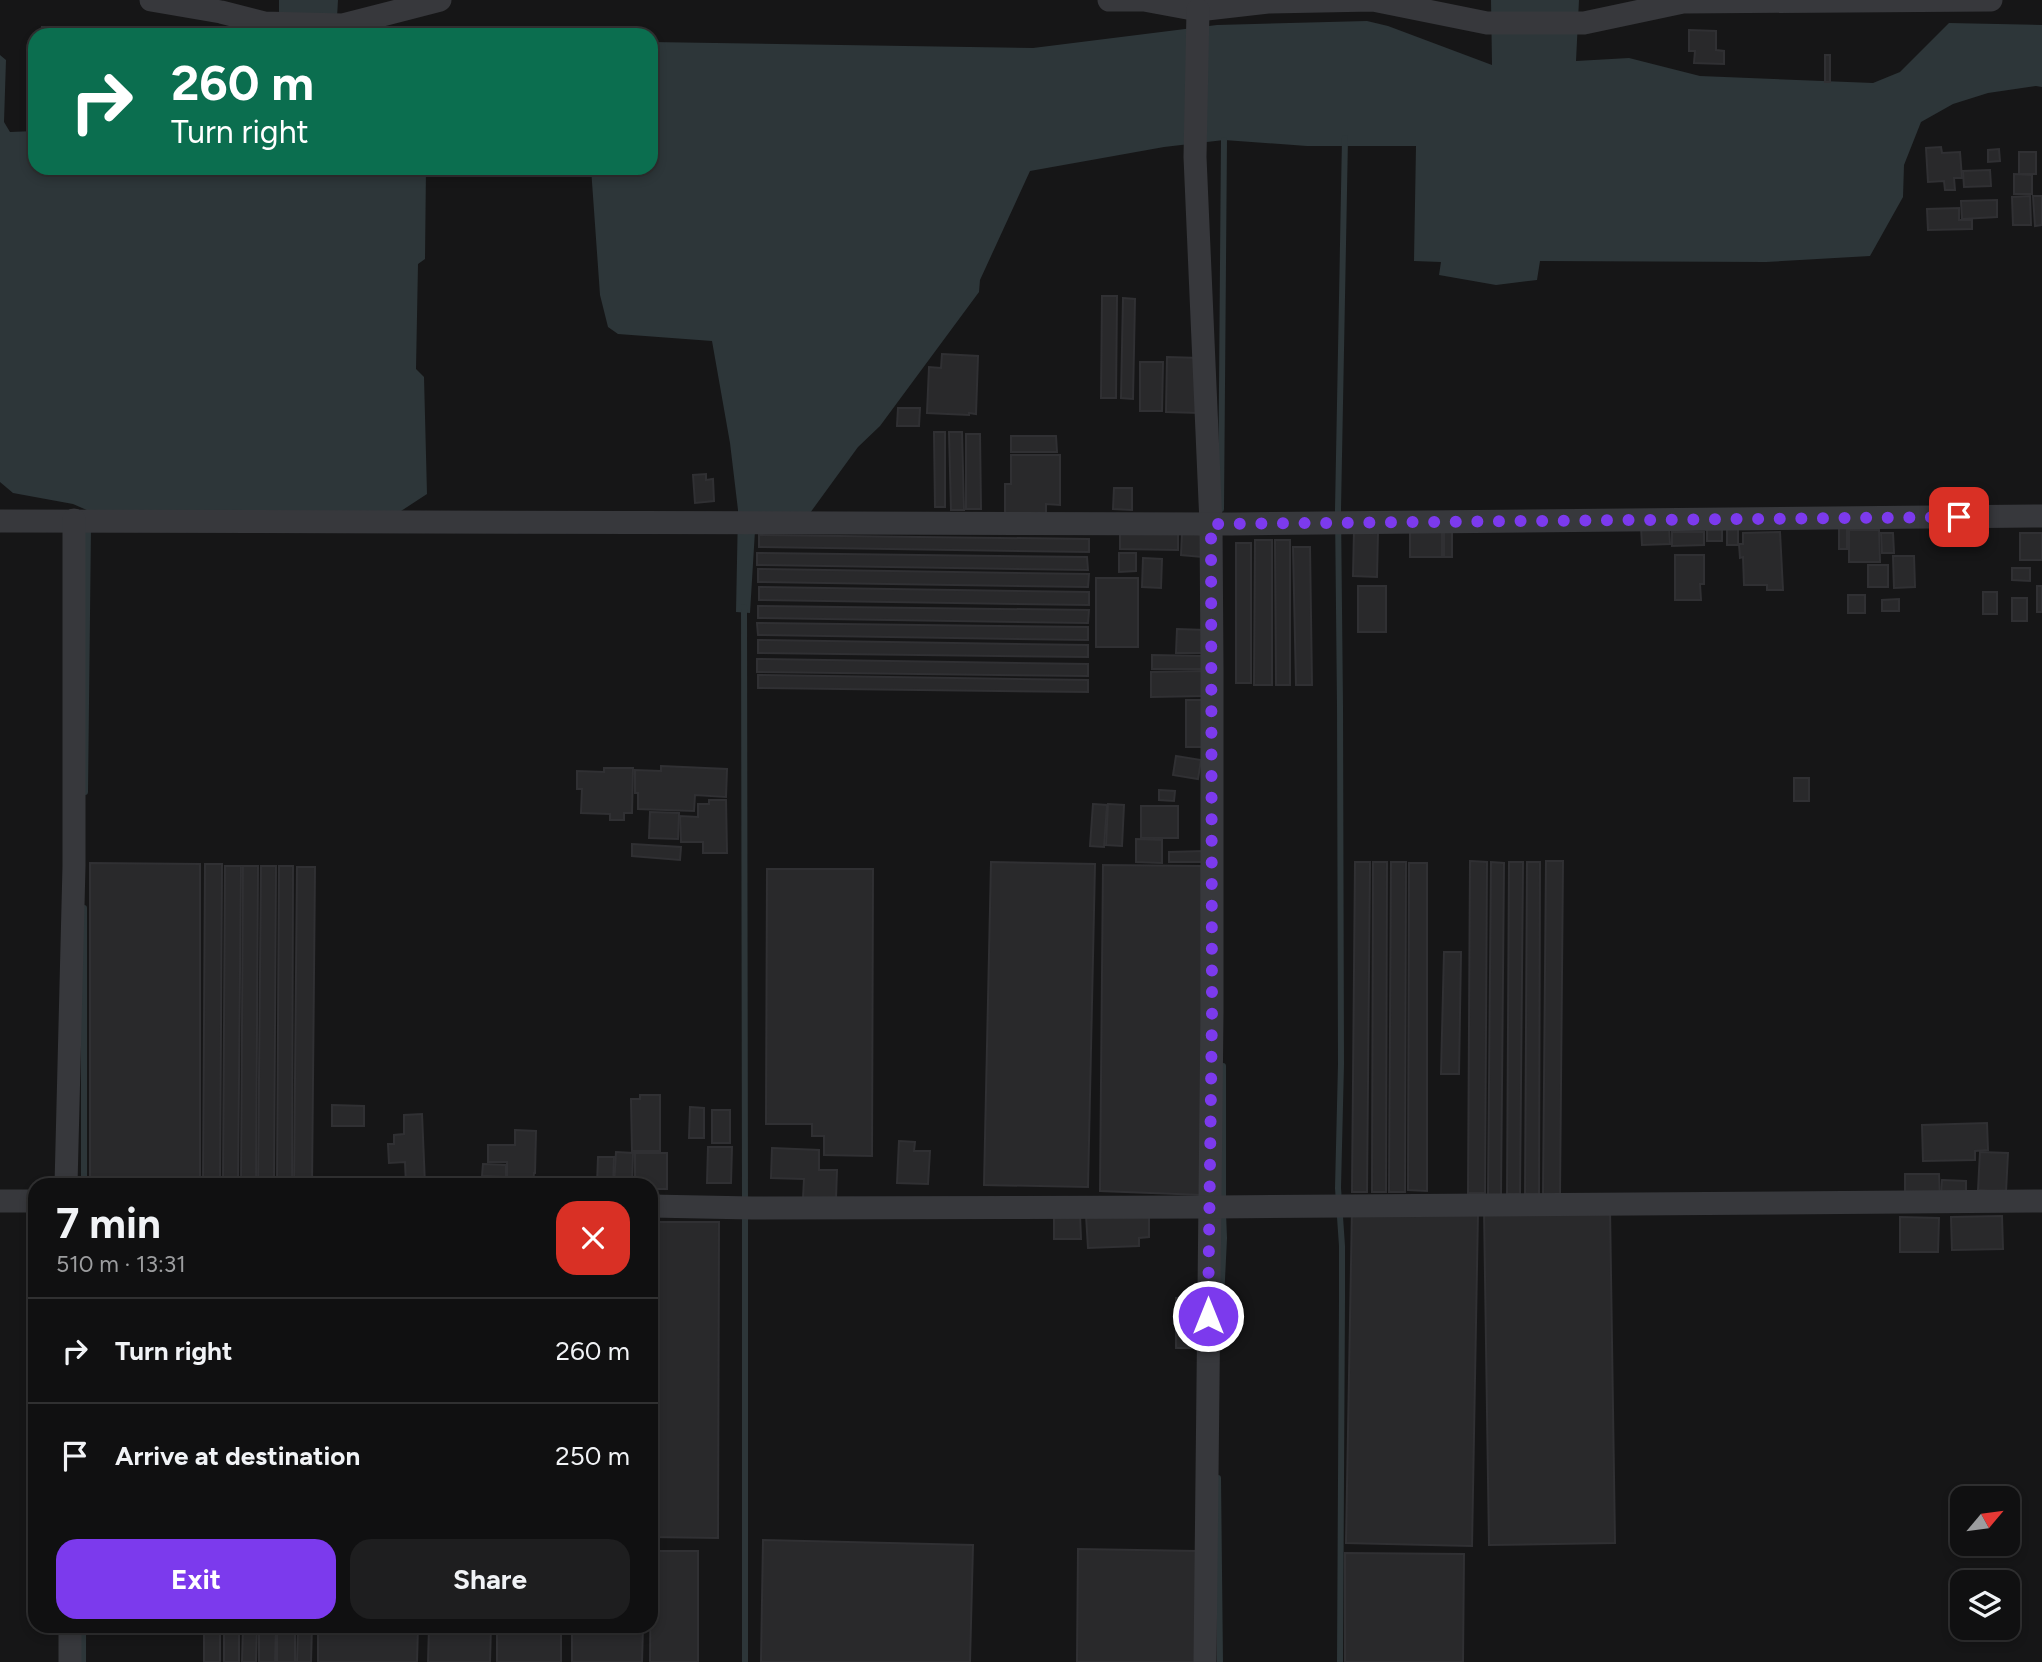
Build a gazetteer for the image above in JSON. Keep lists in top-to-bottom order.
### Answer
{
  "north": "top right",
  "page": {
    "turn": ["260 m", "Turn right"],
    "heading": ["7 min", "510 m · 13:31"],
    "list": [
      {
        "name": "Turn right",
        "value": "260 m"
      },
      {
        "name": "Arrive at destination",
        "value": "250 m"
      }
    ],
    "buttons": ["Exit", "Share"]
  }
}
